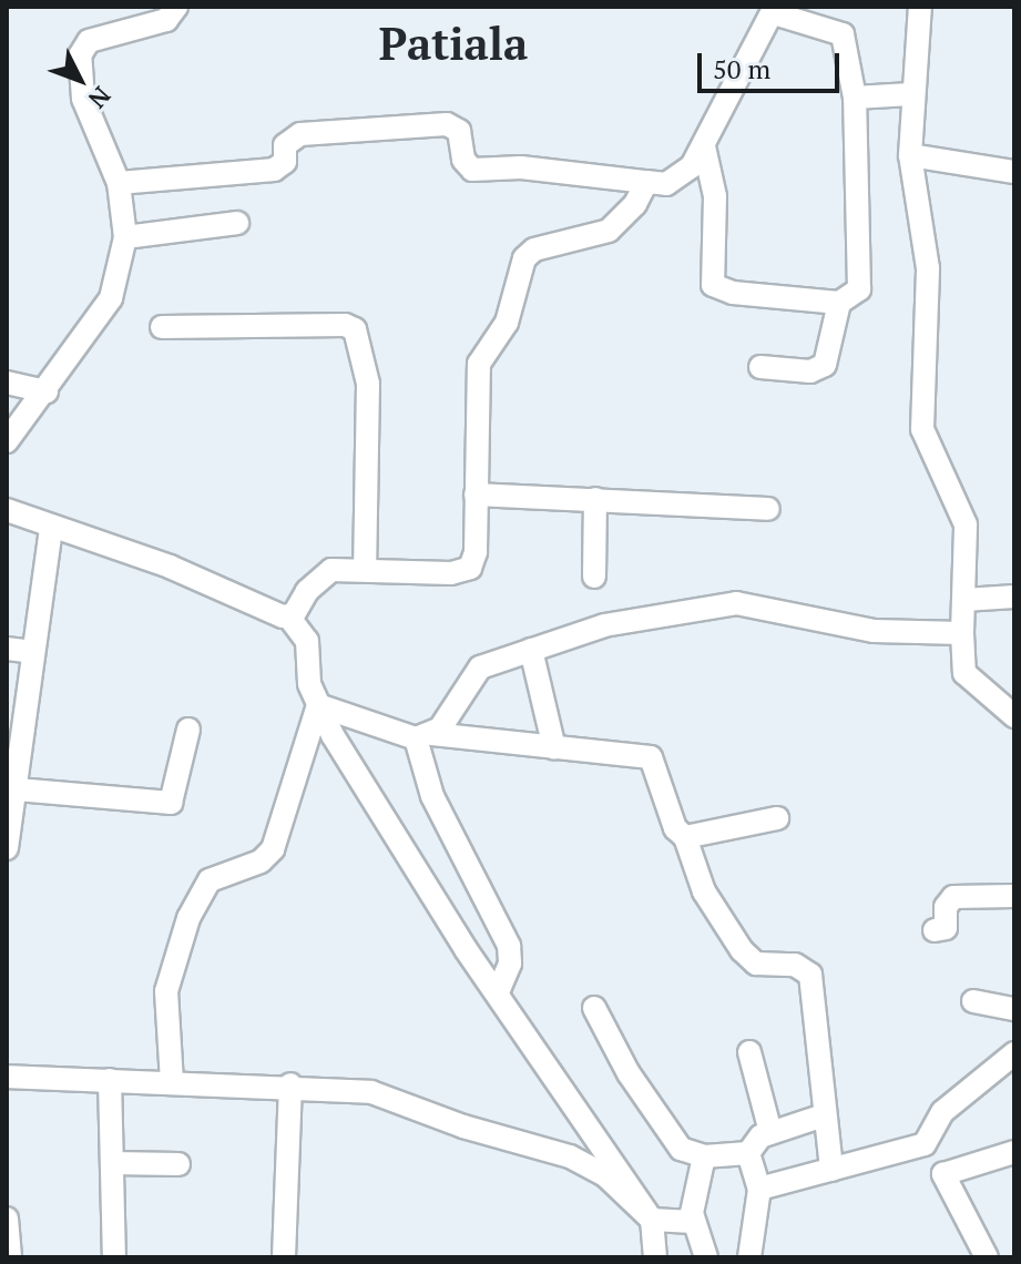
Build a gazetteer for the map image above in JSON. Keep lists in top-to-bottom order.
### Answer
{
  "districts": ["Patiala"],
  "scale_bar": "50 m",
  "north": "bottom right"
}
